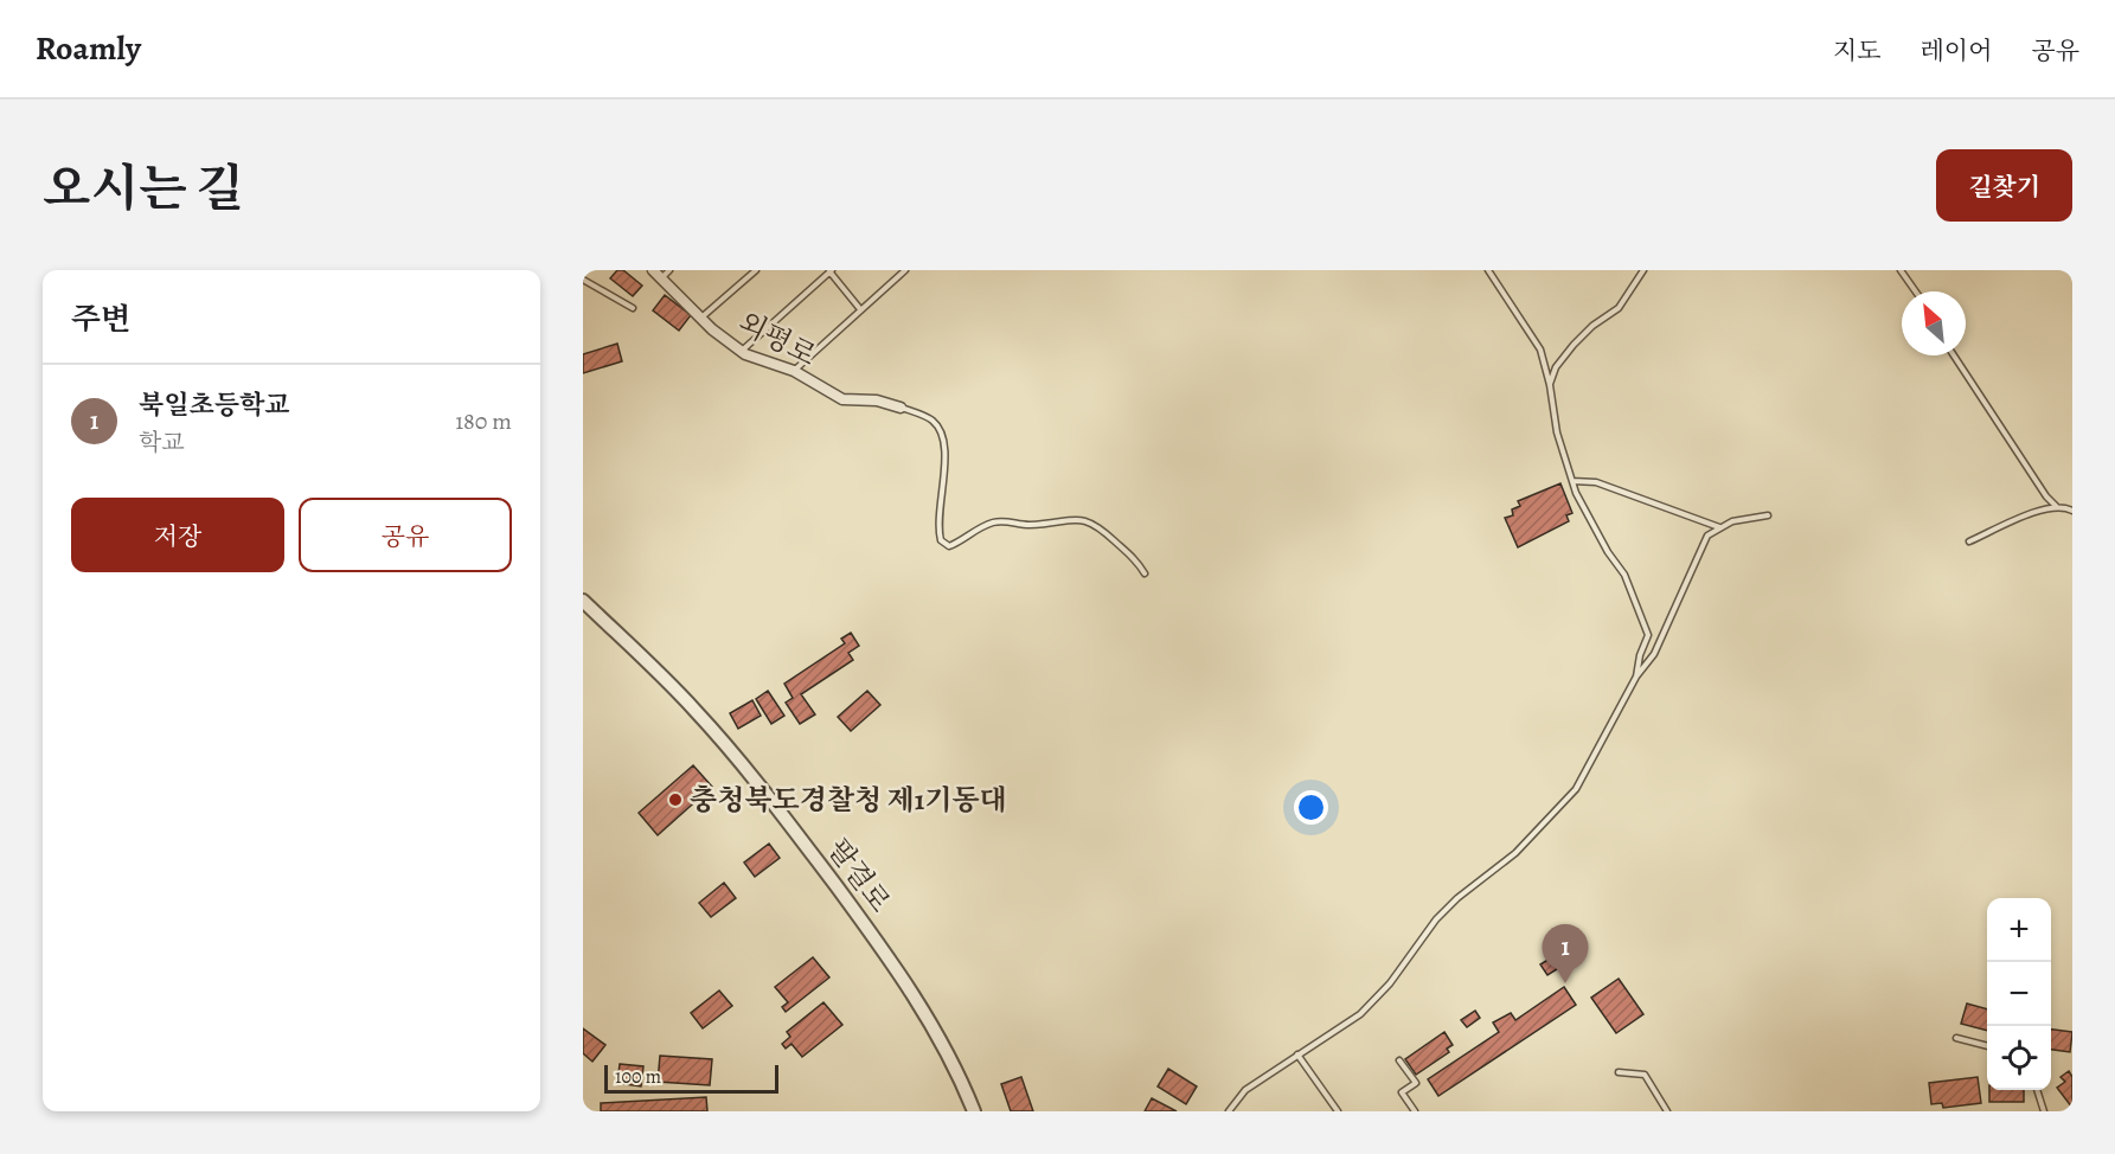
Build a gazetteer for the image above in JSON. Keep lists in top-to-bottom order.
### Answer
{
  "streets": {
    "street": ["외평로", "팔결로"]
  },
  "places": ["충청북도경찰청 제1기동대"],
  "scale_bar": "100 m",
  "north": "top left",
  "page": {
    "header": "Roamly",
    "nav": ["지도", "레이어", "공유"],
    "title": "오시는 길",
    "buttons": [
      "길찾기",
      ["저장", "공유"]
    ],
    "heading": "주변",
    "list": [
      {
        "mark": "1",
        "name": "북일초등학교",
        "note": "학교",
        "value": "180 m"
      }
    ],
    "map_buttons": ["+", "−"],
    "pins": "1",
    "scale": "100 m"
  }
}
